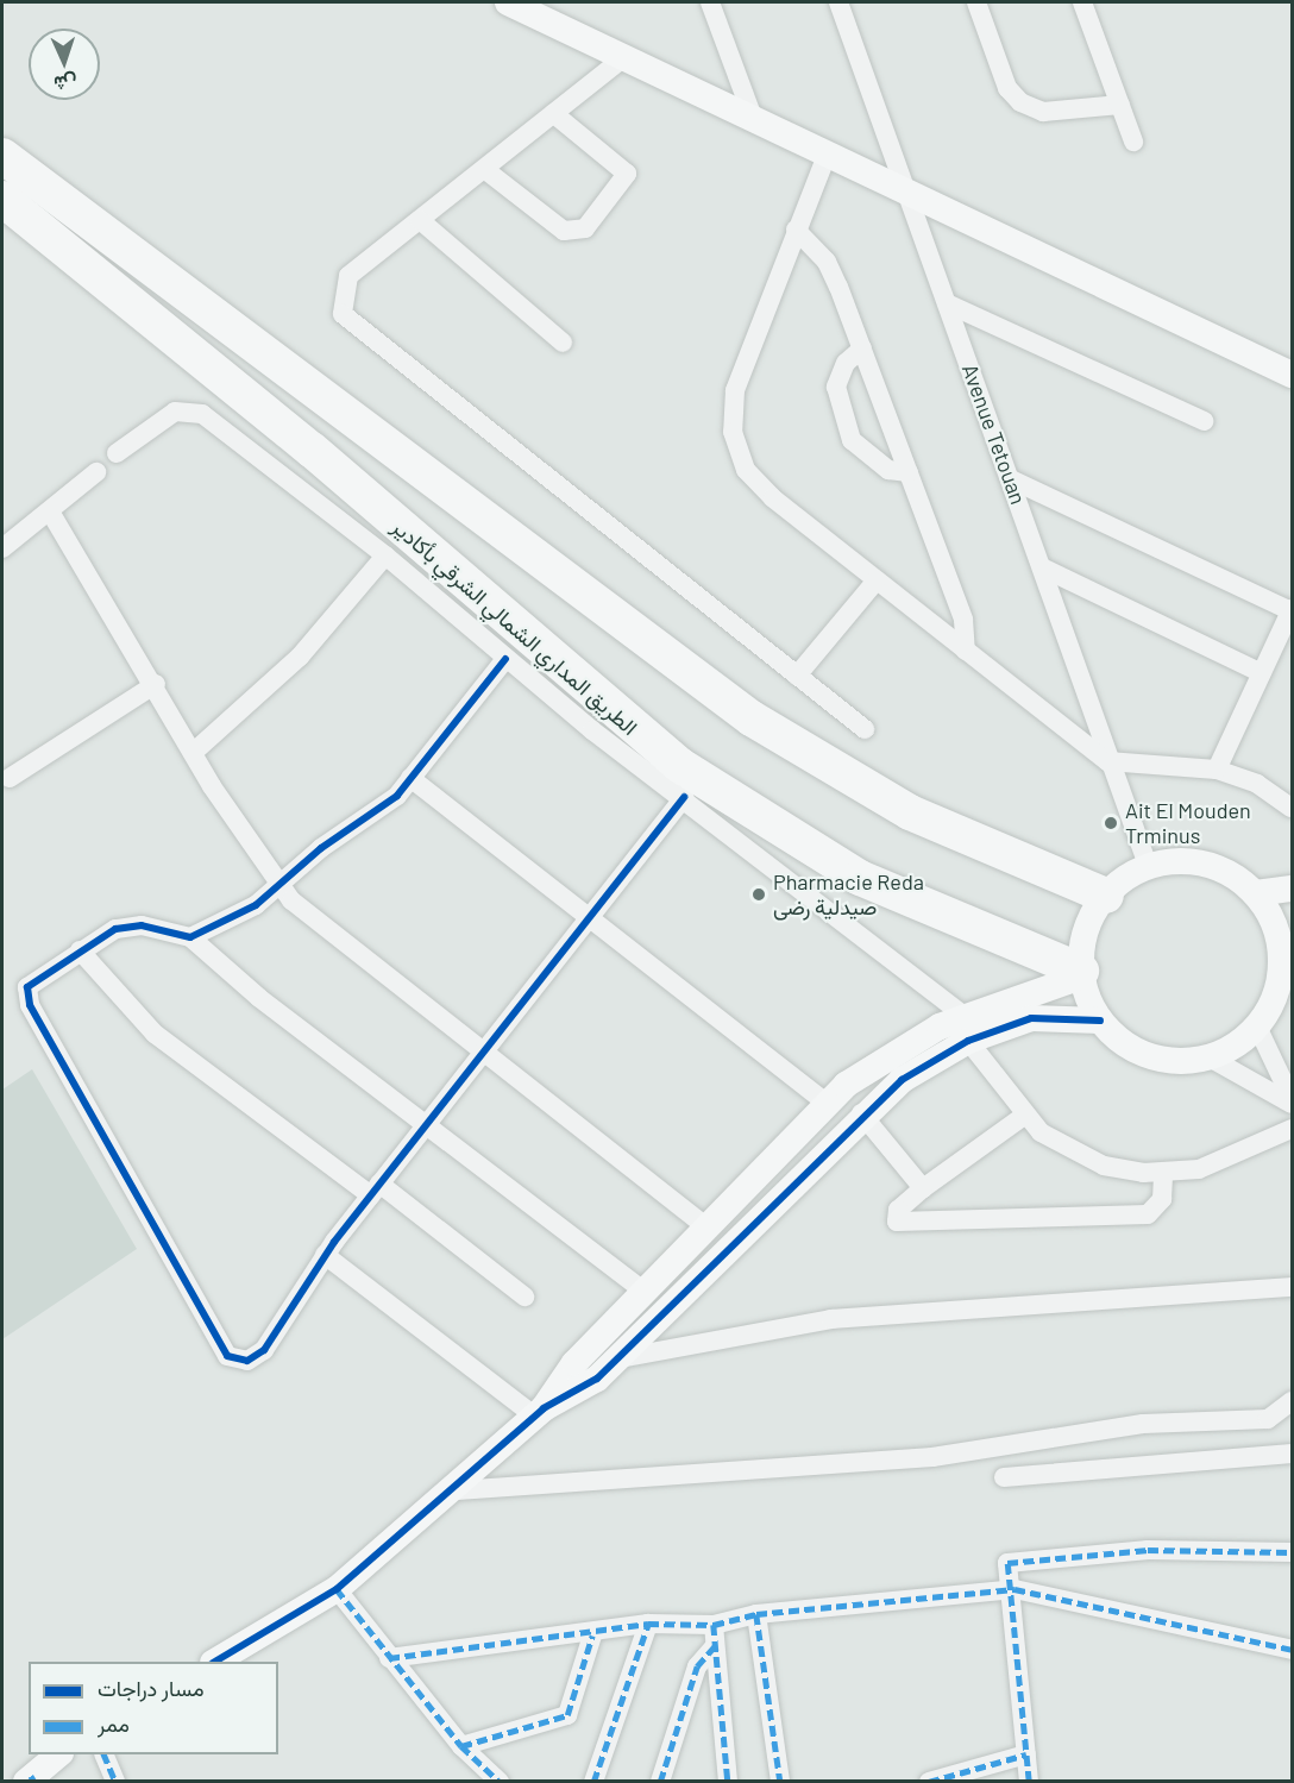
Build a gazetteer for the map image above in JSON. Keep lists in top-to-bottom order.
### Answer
{
  "streets": {
    "highway": ["الطريق المداري الشمالي الشرقي بأكادير"],
    "street": ["Avenue Tetouan"]
  },
  "crossings": [
    ["Avenue Tetouan", "الطريق المداري الشمالي الشرقي بأكادير"]
  ],
  "places": ["Ait El Mouden Trminus", "Pharmacie Reda صيدلية رضى"],
  "legend": ["مسار دراجات", "ممر"],
  "north": "bottom"
}
